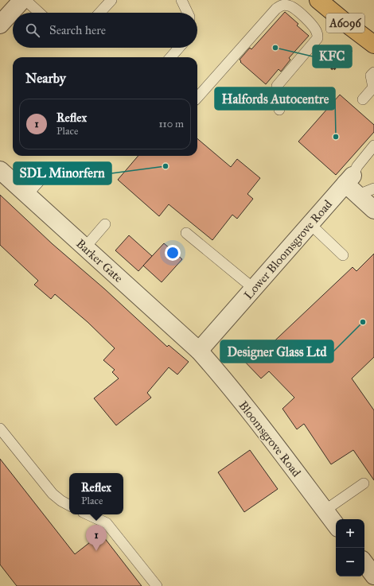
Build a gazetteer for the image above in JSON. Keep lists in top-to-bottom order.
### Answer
{
  "streets": {
    "main road": ["A6096"],
    "street": ["Lower Bloomsgrove Road", "Barker Gate", "Bloomsgrove Road"]
  },
  "crossings": [
    ["Lower Bloomsgrove Road", "Barker Gate"],
    ["Lower Bloomsgrove Road", "Bloomsgrove Road"],
    ["Barker Gate", "Bloomsgrove Road"]
  ],
  "places": [
    "KFC",
    "Halfords Autocentre",
    "SDL Minorfern",
    "Designer Glass Ltd"
  ],
  "page": {
    "search": "Search here",
    "heading": "Nearby",
    "list": [
      {
        "mark": "1",
        "name": "Reflex",
        "note": "Place",
        "value": "110 m"
      }
    ],
    "popup": ["Reflex", "Place"],
    "map_buttons": ["+", "−"],
    "pins": "1"
  }
}
